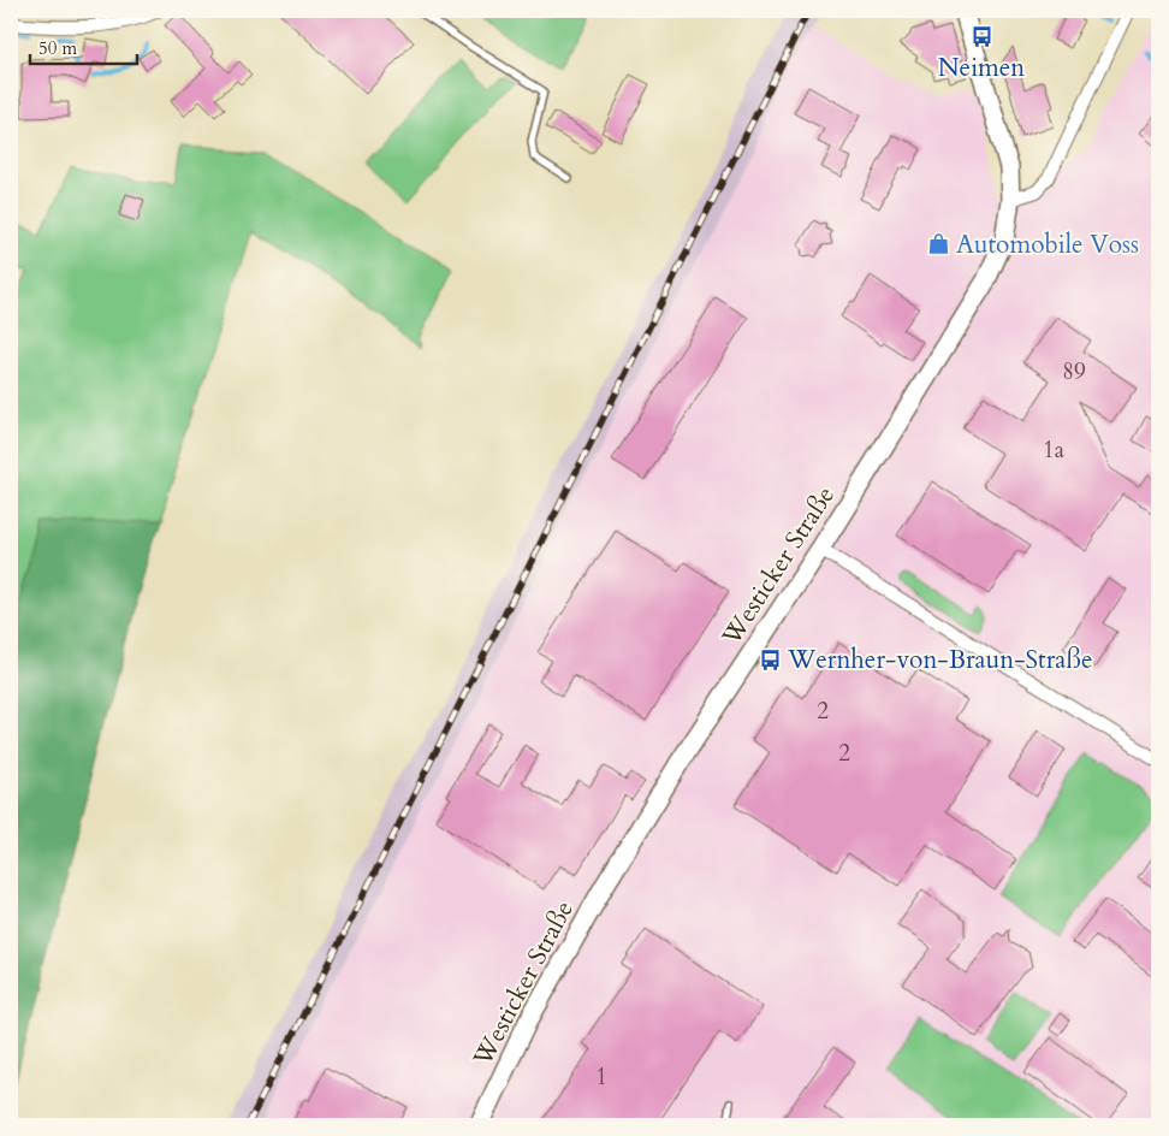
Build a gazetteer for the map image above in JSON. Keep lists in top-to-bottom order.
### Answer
{
  "streets": {
    "main road": ["Westicker Straße"]
  },
  "places": {
    "bus stop": ["Neimen", "Wernher-von-Braun-Straße"],
    "shop": ["Automobile Voss"]
  },
  "house_numbers": [
    "89",
    "1a",
    "2",
    "2",
    "1"
  ],
  "scale_bar": "50 m"
}
